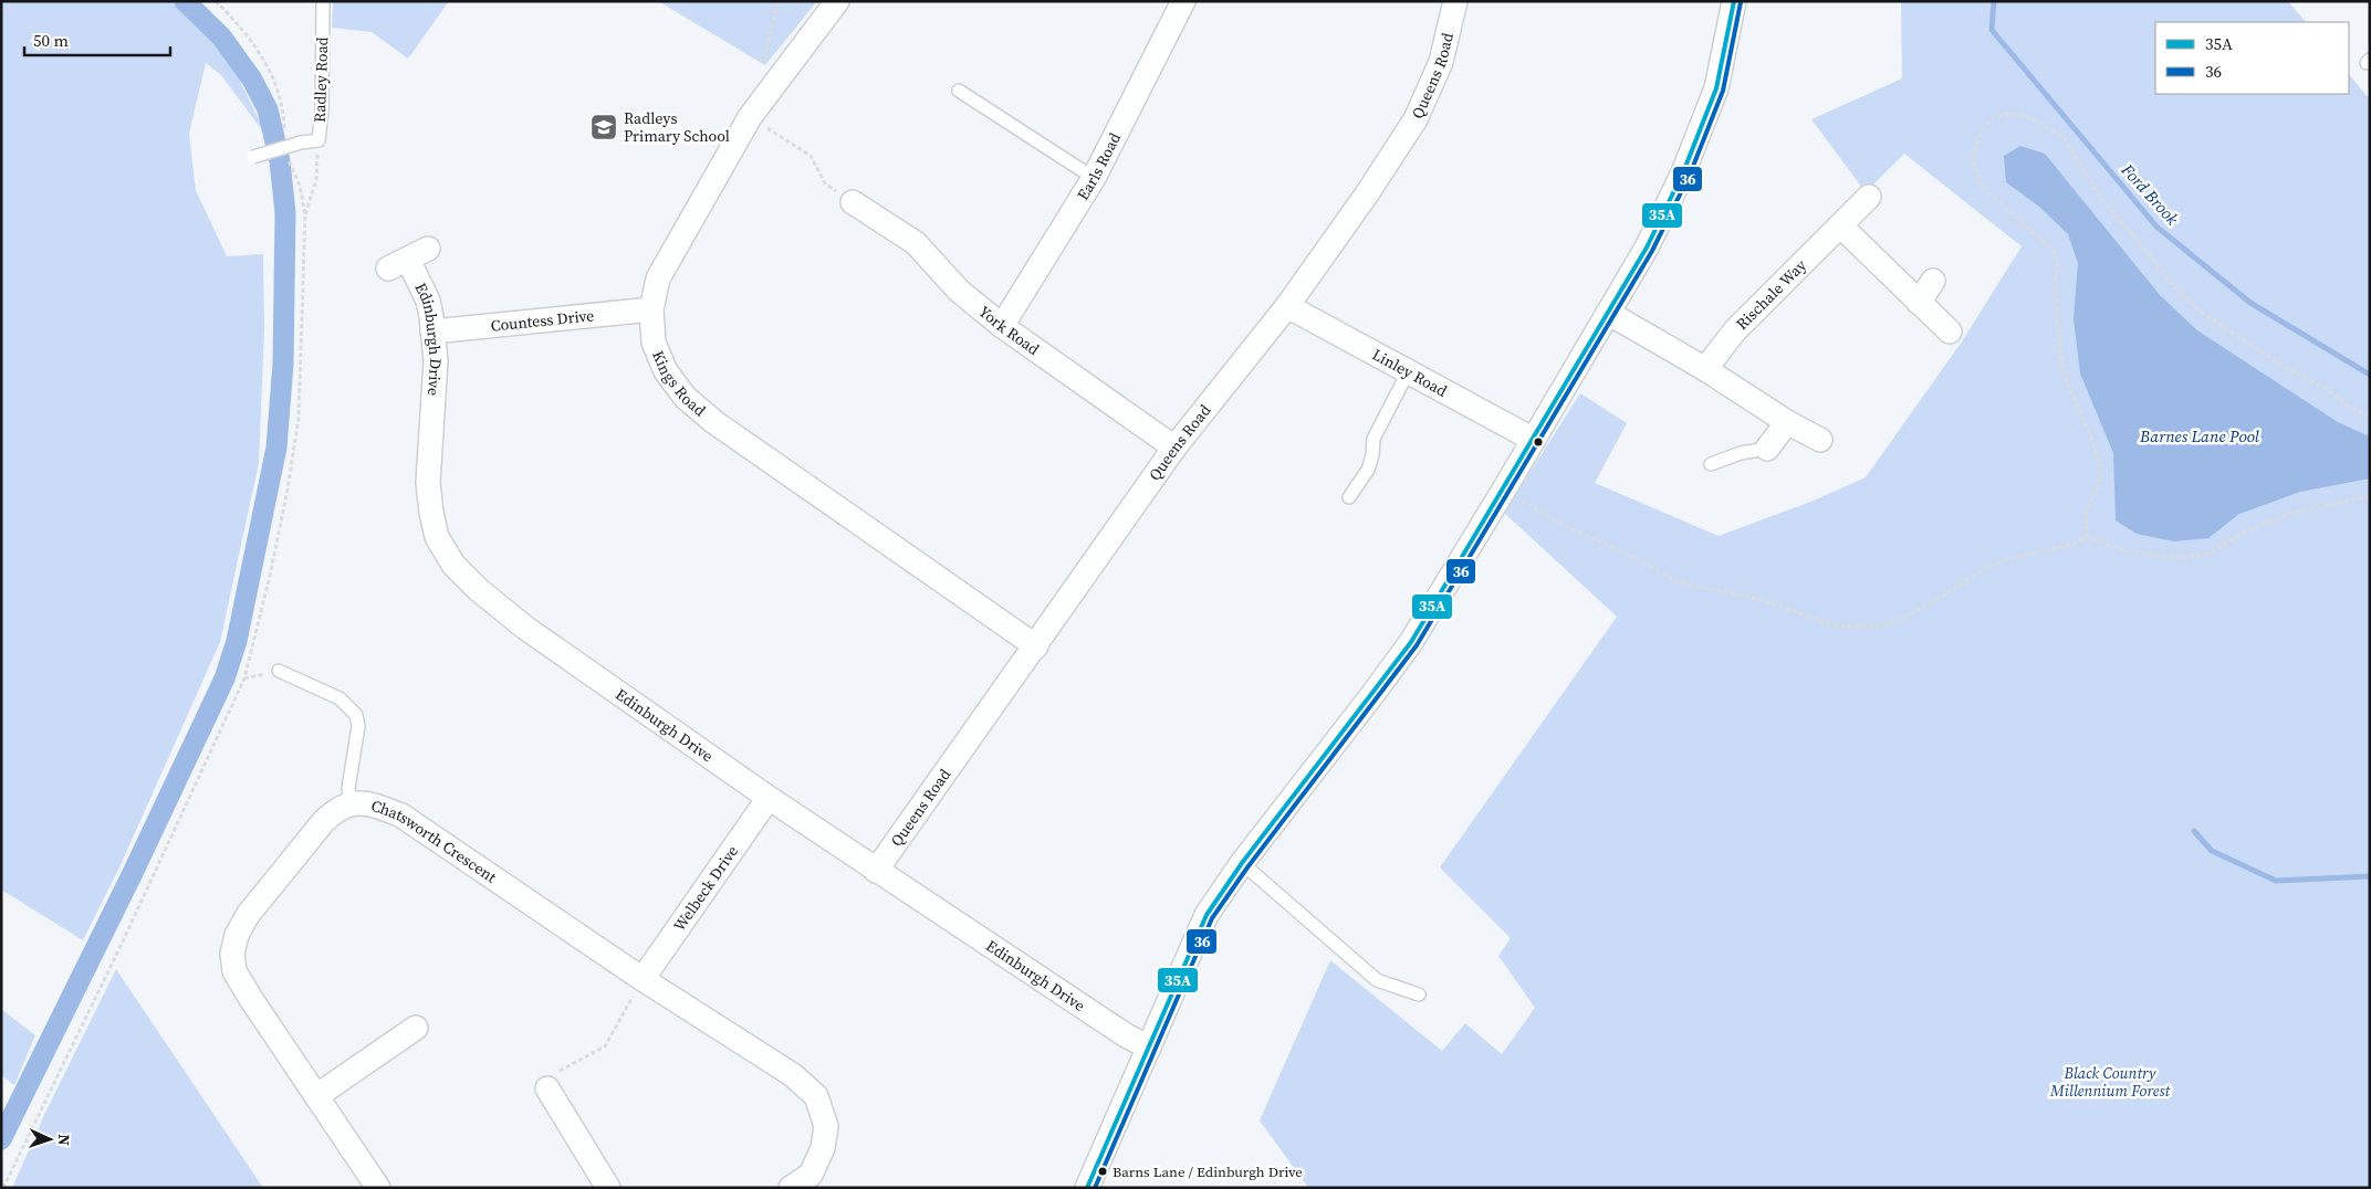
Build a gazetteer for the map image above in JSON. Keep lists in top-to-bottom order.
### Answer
{
  "streets": {
    "street": [
      "Queens Road",
      "Earls Road",
      "Rischale Way",
      "Countess Drive",
      "York Road",
      "Edinburgh Drive",
      "Linley Road",
      "Kings Road",
      "Chatsworth Crescent",
      "Welbeck Drive"
    ],
    "lane": ["Radley Road"]
  },
  "crossings": [
    ["Queens Road", "York Road"],
    ["Queens Road", "Edinburgh Drive"],
    ["Queens Road", "Linley Road"],
    ["Queens Road", "Kings Road"],
    ["Earls Road", "York Road"],
    ["Countess Drive", "Edinburgh Drive"],
    ["Countess Drive", "Kings Road"],
    ["Edinburgh Drive", "Welbeck Drive"],
    ["Chatsworth Crescent", "Welbeck Drive"]
  ],
  "water": ["Ford Brook", "Barnes Lane Pool"],
  "parks": ["Black Country Millennium Forest"],
  "places": {
    "school or university": ["Radleys Primary School"],
    "other": ["Barns Lane / Edinburgh Drive"]
  },
  "lines": ["transit line 35A", "transit line 36"],
  "legend": ["35A", "36"],
  "scale_bar": "50 m",
  "north": "right"
}
